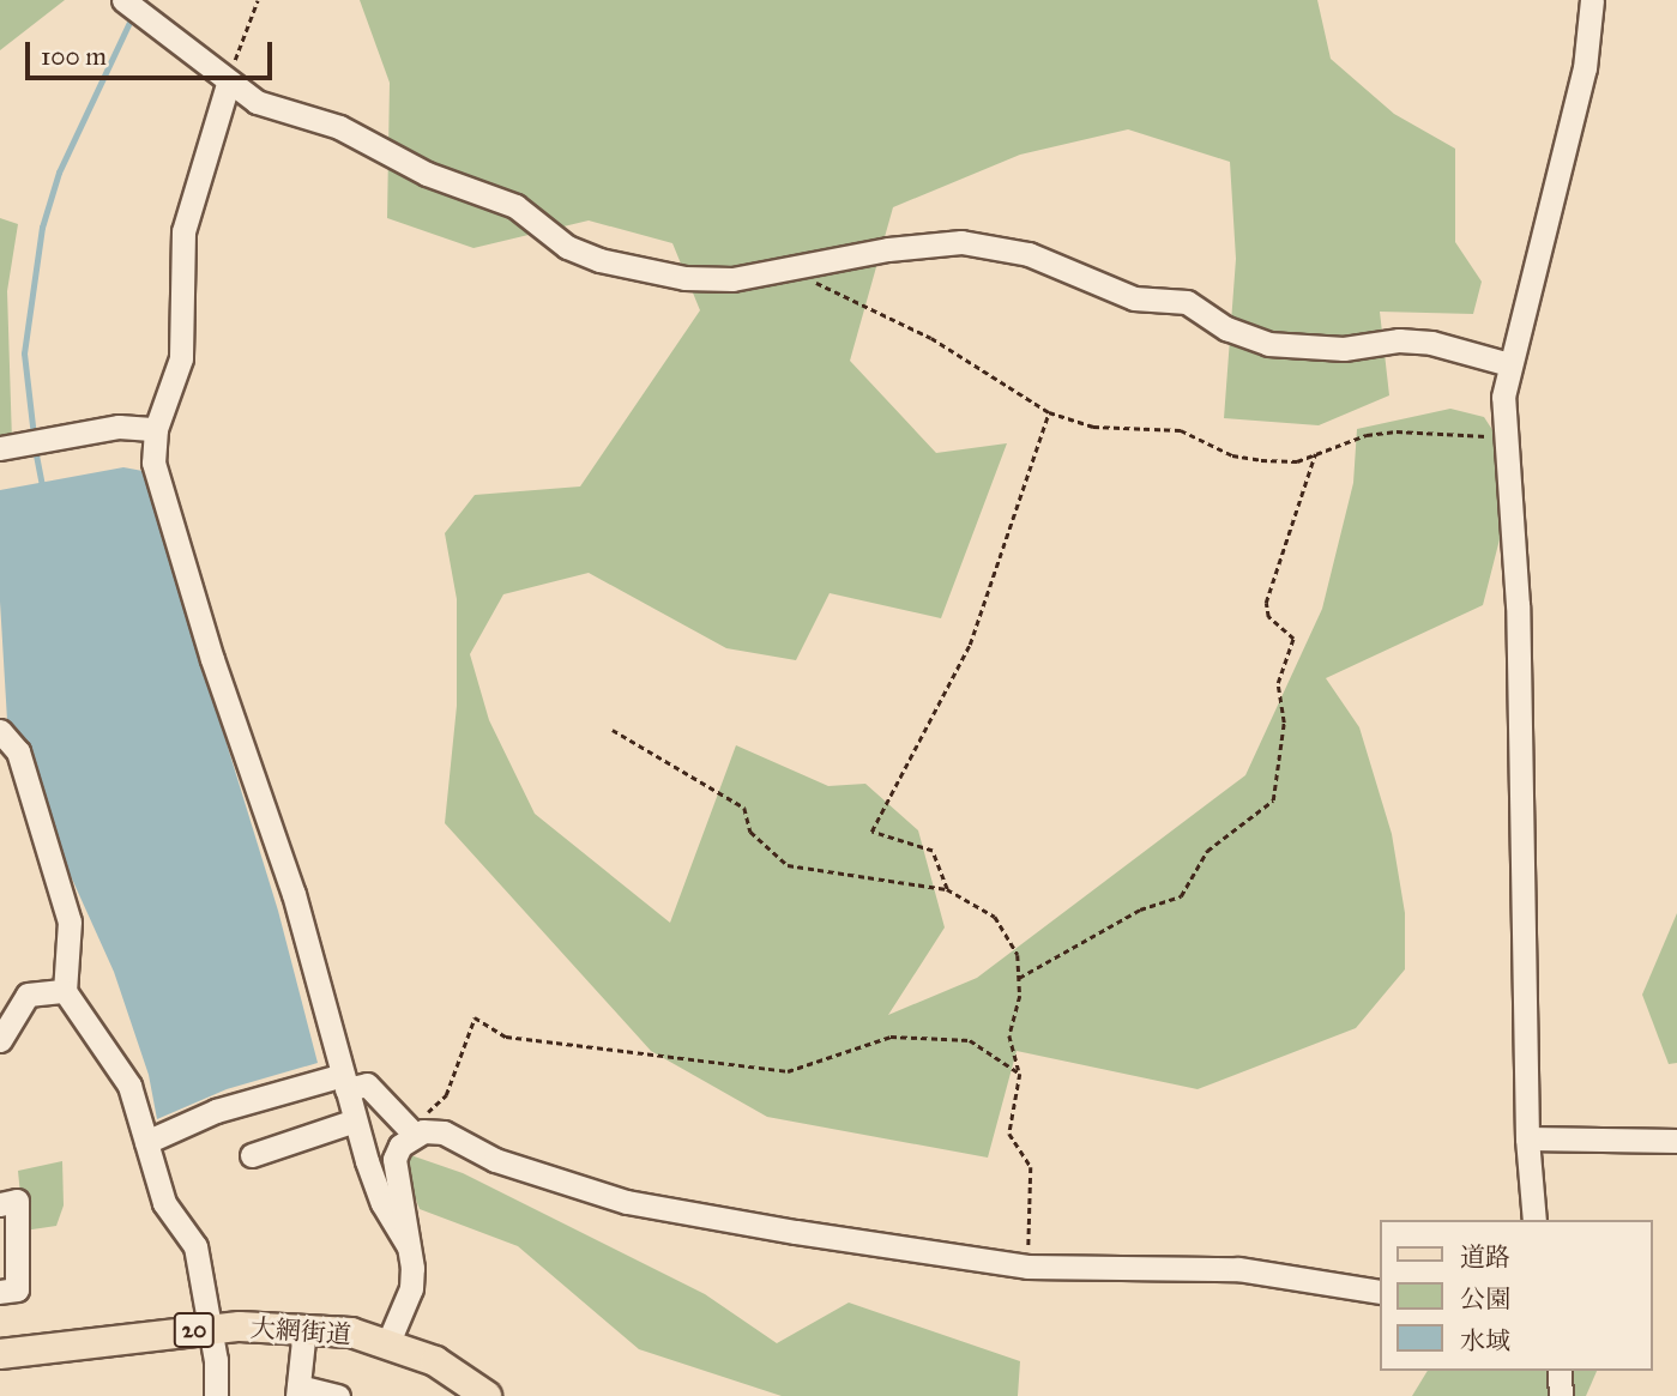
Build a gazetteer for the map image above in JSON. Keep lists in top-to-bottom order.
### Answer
{
  "streets": {
    "main road": ["20", "大網街道"]
  },
  "legend": ["道路", "公園", "水域"],
  "scale_bar": "100 m"
}
